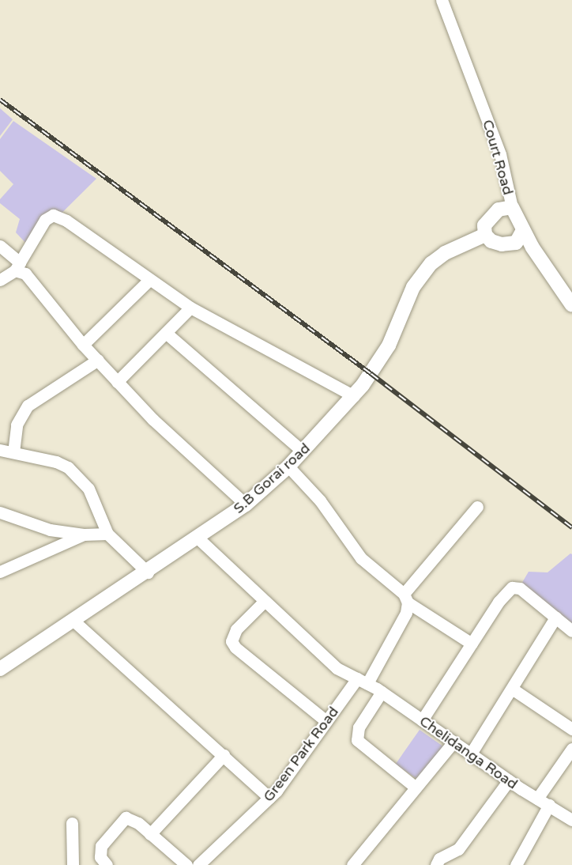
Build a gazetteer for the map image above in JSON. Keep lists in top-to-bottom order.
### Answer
{
  "streets": {
    "street": [
      "Court Road",
      "S.B Gorai road",
      "Chelidanga Road",
      "Green Park Road"
    ]
  },
  "crossings": [
    ["Court Road", "S.B Gorai road"],
    ["S.B Gorai road", "Chelidanga Road"],
    ["Chelidanga Road", "Green Park Road"]
  ]
}
